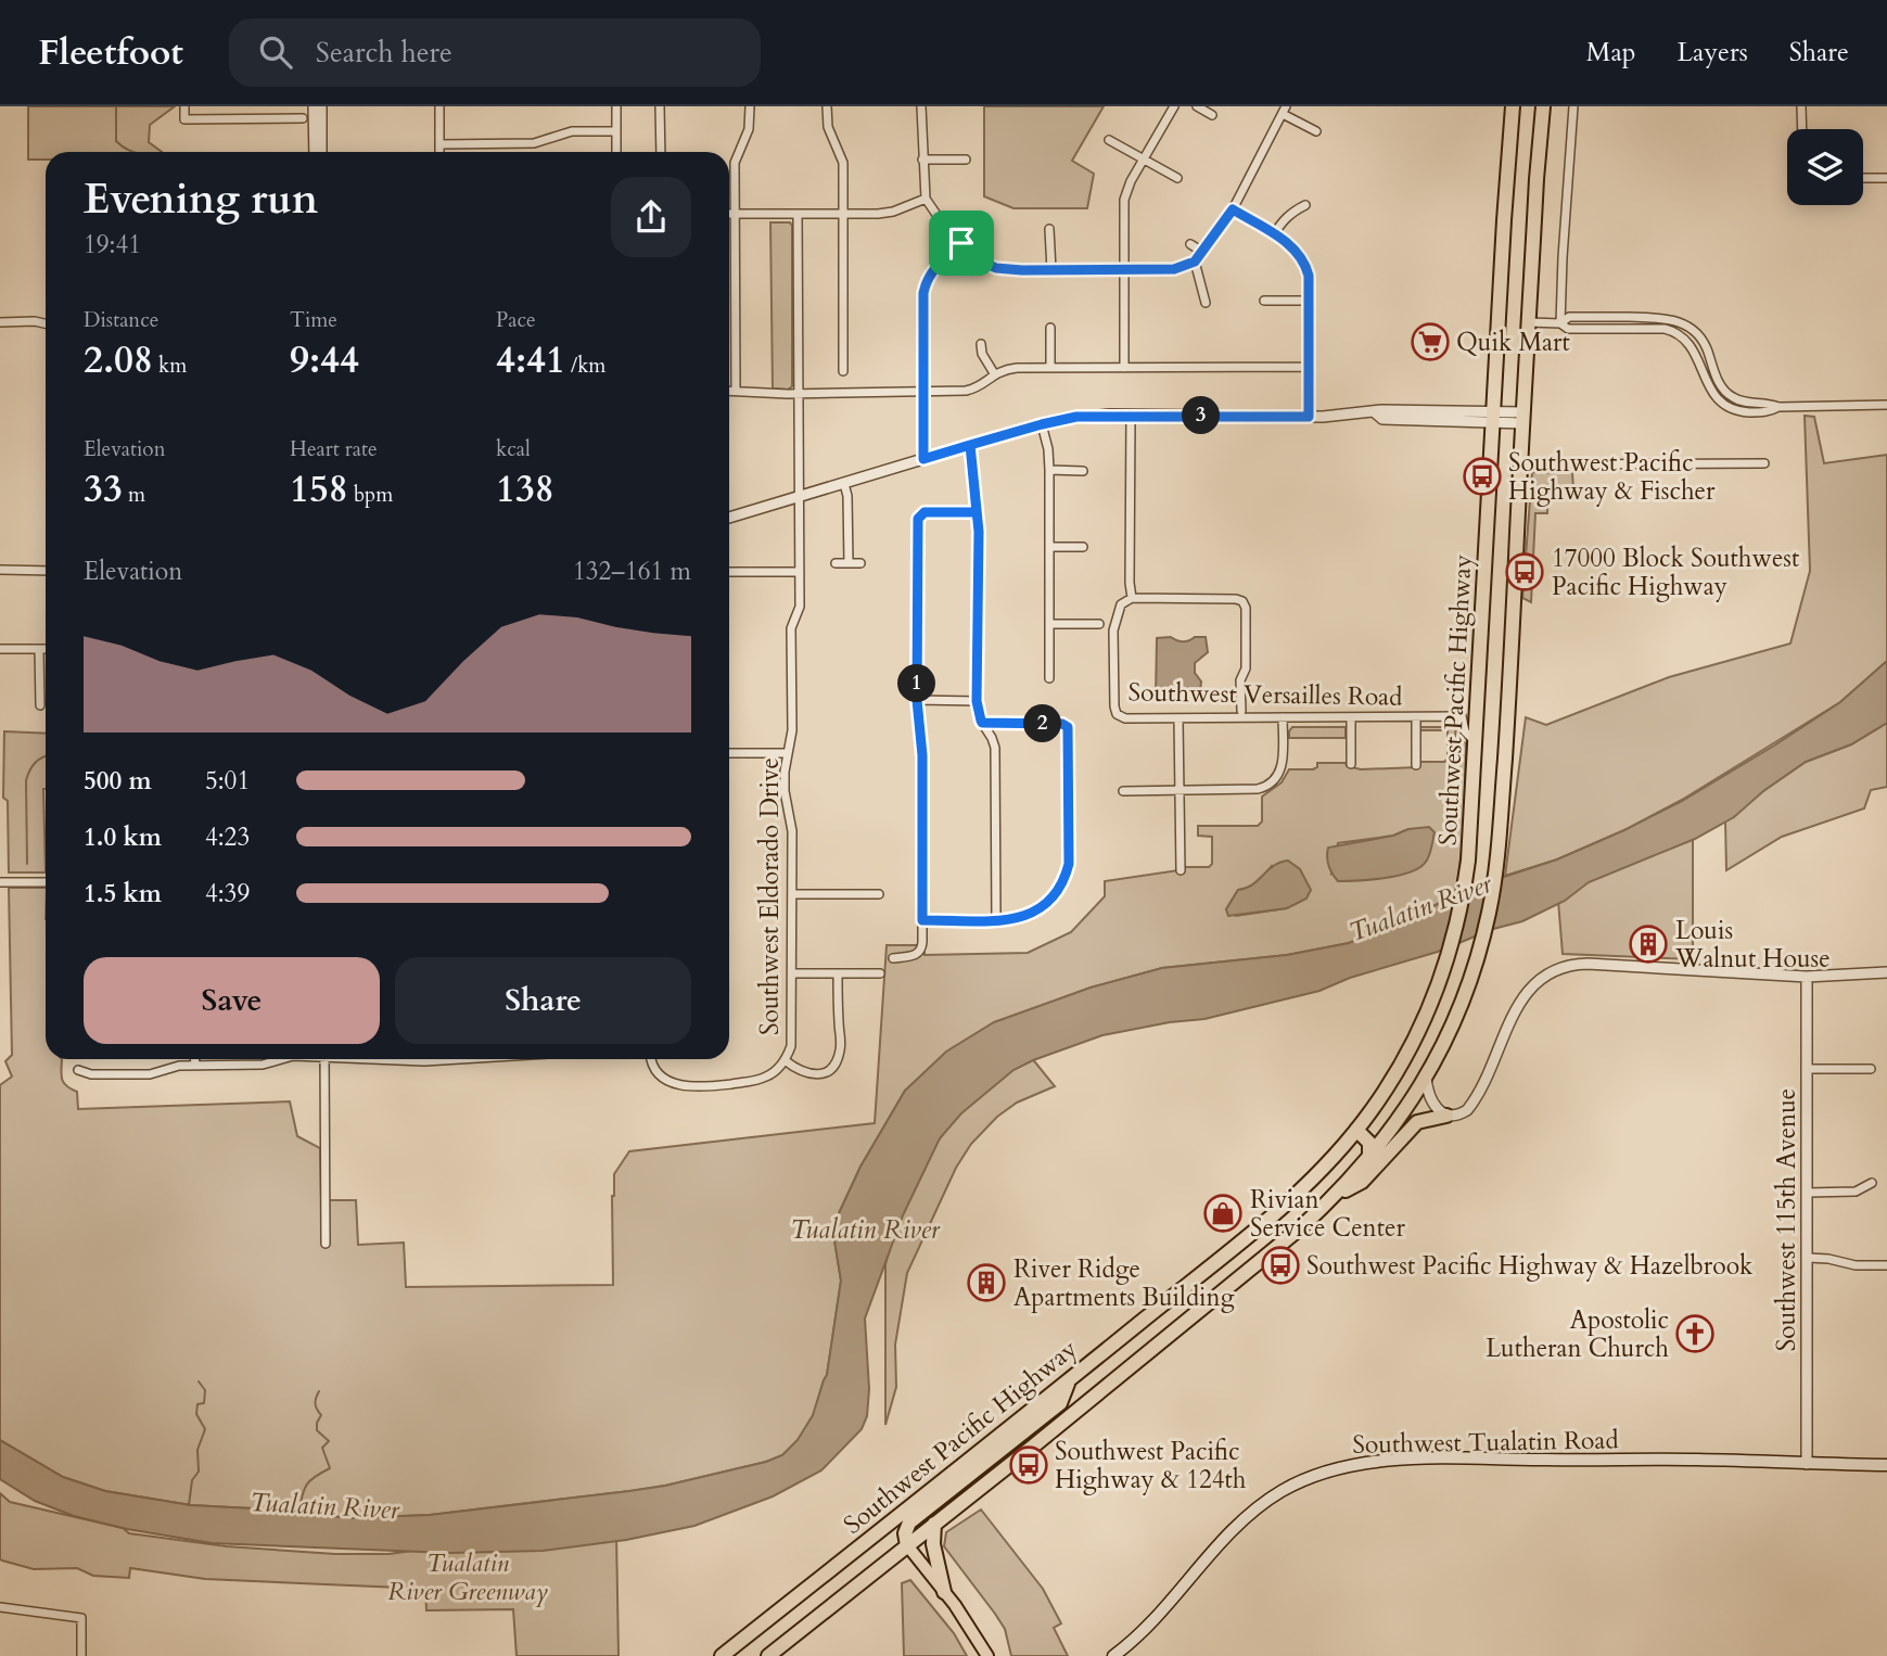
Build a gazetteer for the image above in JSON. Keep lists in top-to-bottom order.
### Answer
{
  "streets": {
    "highway": ["Southwest Pacific Highway"],
    "main road": ["Southwest Tualatin Road"],
    "street": ["Southwest Versailles Road", "Southwest Eldorado Drive", "Southwest 115th Avenue"]
  },
  "crossings": [
    ["Southwest Versailles Road", "Southwest Pacific Highway"],
    ["Southwest 115th Avenue", "Southwest Tualatin Road"]
  ],
  "water": ["Tualatin River"],
  "parks": ["Tualatin River Greenway"],
  "places": {
    "supermarket": ["Quik Mart"],
    "bus stop": [
      "Southwest Pacific Highway & Fischer",
      "17000 Block Southwest Pacific Highway",
      "Southwest Pacific Highway & Hazelbrook",
      "Southwest Pacific Highway & 124th"
    ],
    "building": ["Louis Walnut House", "River Ridge Apartments Building"],
    "shop": ["Rivian Service Center"],
    "church": ["Apostolic Lutheran Church"]
  },
  "page": {
    "header": "Fleetfoot",
    "search": "Search here",
    "nav": ["Map", "Layers", "Share"],
    "heading": ["Evening run", "19:41"],
    "stats": [
      ["Distance", "2.08 km"],
      ["Time", "9:44"],
      ["Pace", "4:41 /km"],
      ["Elevation", "33 m"],
      ["Heart rate", "158 bpm"],
      ["kcal", "138"]
    ],
    "pins": ["3", "1", "2"],
    "chart": ["Elevation", "132–161 m"],
    "list": [
      {
        "name": "500 m",
        "note": "5:01"
      },
      {
        "name": "1.0 km",
        "note": "4:23"
      },
      {
        "name": "1.5 km",
        "note": "4:39"
      }
    ],
    "buttons": ["Save", "Share"]
  }
}
